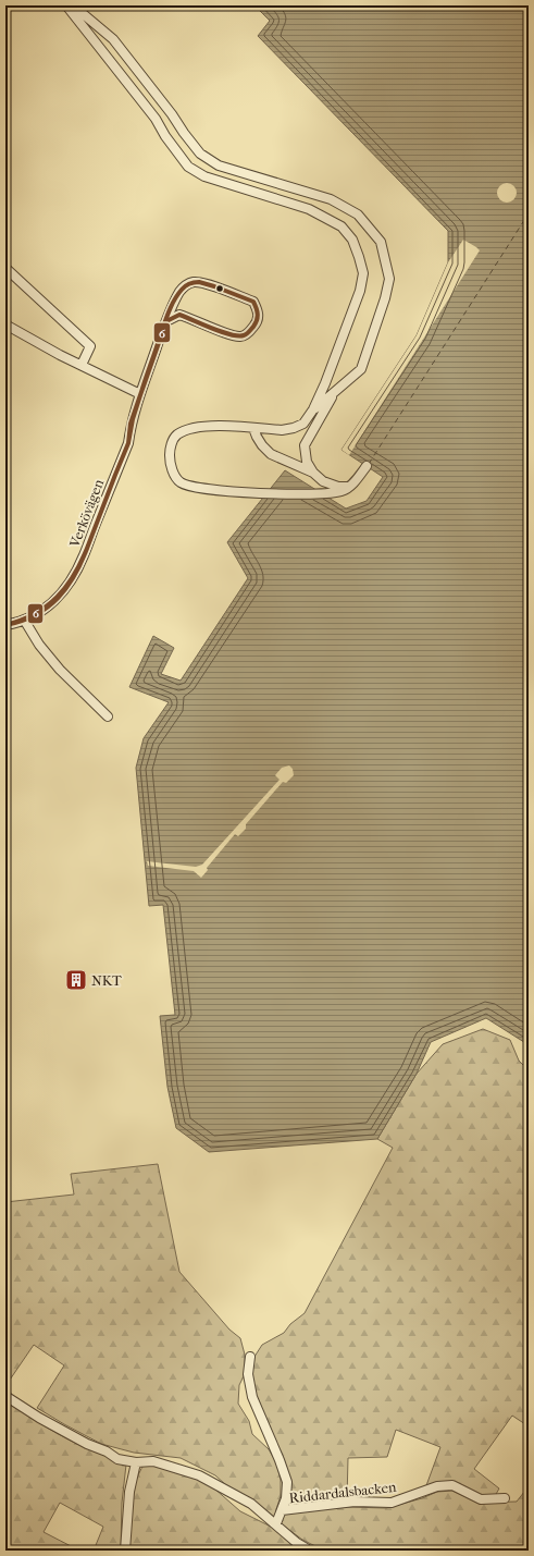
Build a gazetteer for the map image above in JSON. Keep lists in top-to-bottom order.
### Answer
{
  "streets": {
    "street": ["Verkövägen", "Riddardalsbacken"]
  },
  "places": {
    "building": ["NKT"]
  },
  "lines": ["transit line 6"]
}
